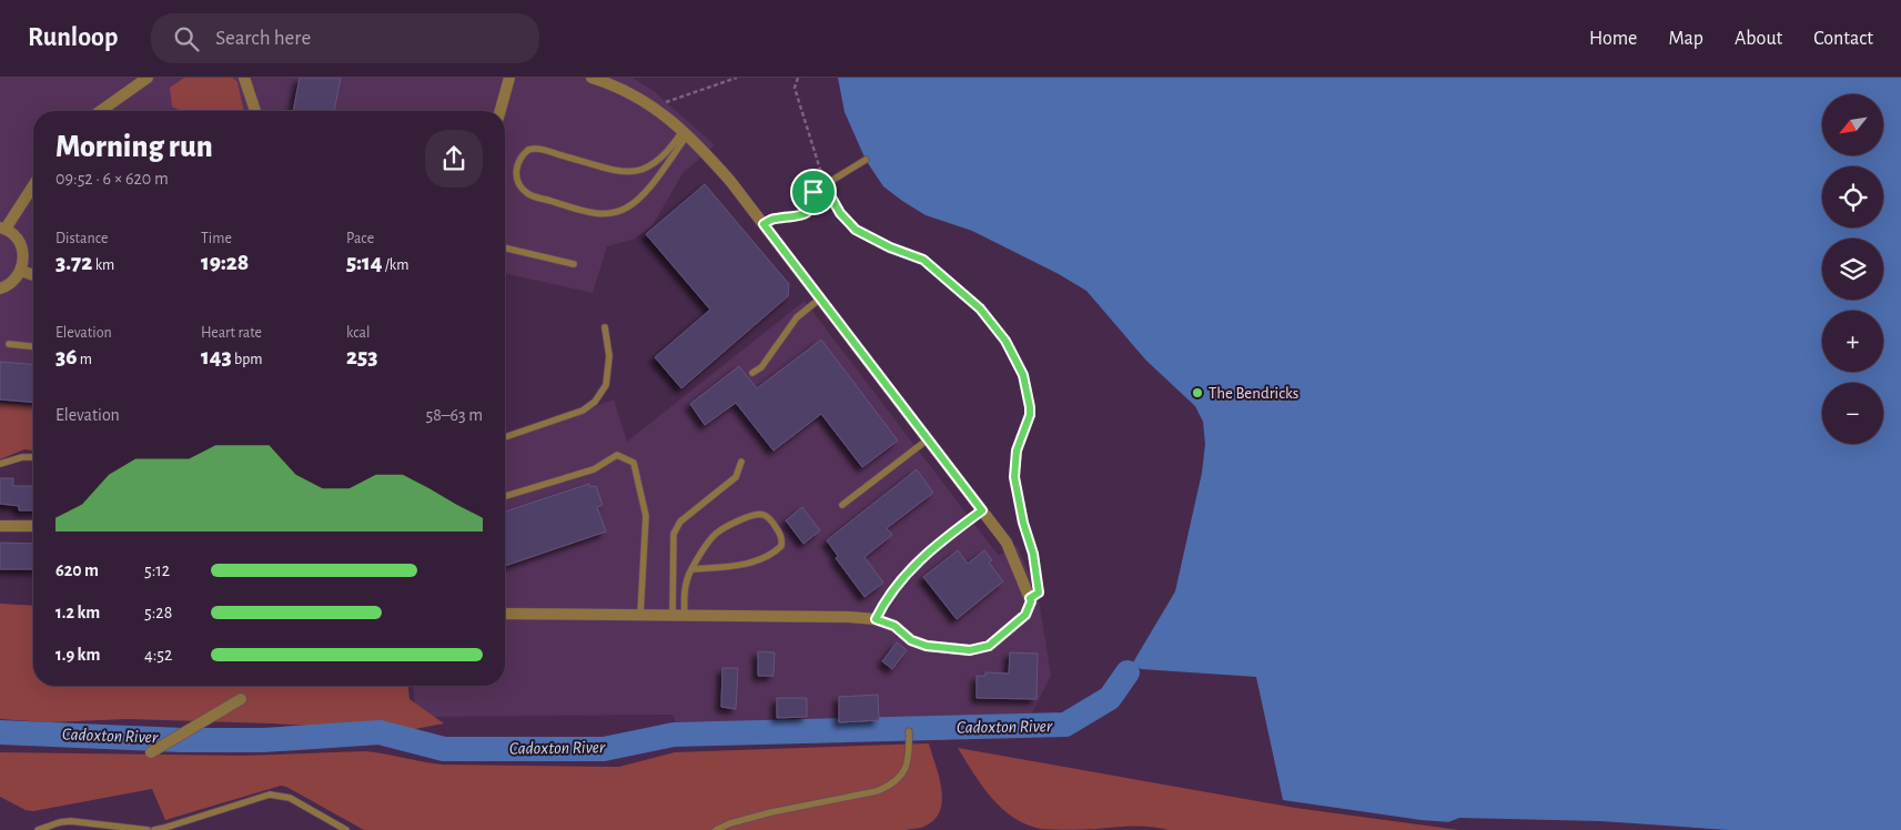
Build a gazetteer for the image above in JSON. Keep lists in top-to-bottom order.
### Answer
{
  "water": ["Cadoxton River"],
  "places": ["The Bendricks"],
  "north": "bottom left",
  "page": {
    "header": "Runloop",
    "search": "Search here",
    "nav": [
      "Home",
      "Map",
      "About",
      "Contact"
    ],
    "map_buttons": ["+", "−"],
    "heading": ["Morning run", "09:52 · 6 × 620 m"],
    "stats": [
      ["Distance", "3.72 km"],
      ["Time", "19:28"],
      ["Pace", "5:14 /km"],
      ["Elevation", "36 m"],
      ["Heart rate", "143 bpm"],
      ["kcal", "253"]
    ],
    "chart": ["Elevation", "58–63 m"],
    "list": [
      {
        "name": "620 m",
        "note": "5:12"
      },
      {
        "name": "1.2 km",
        "note": "5:28"
      },
      {
        "name": "1.9 km",
        "note": "4:52"
      }
    ]
  }
}
